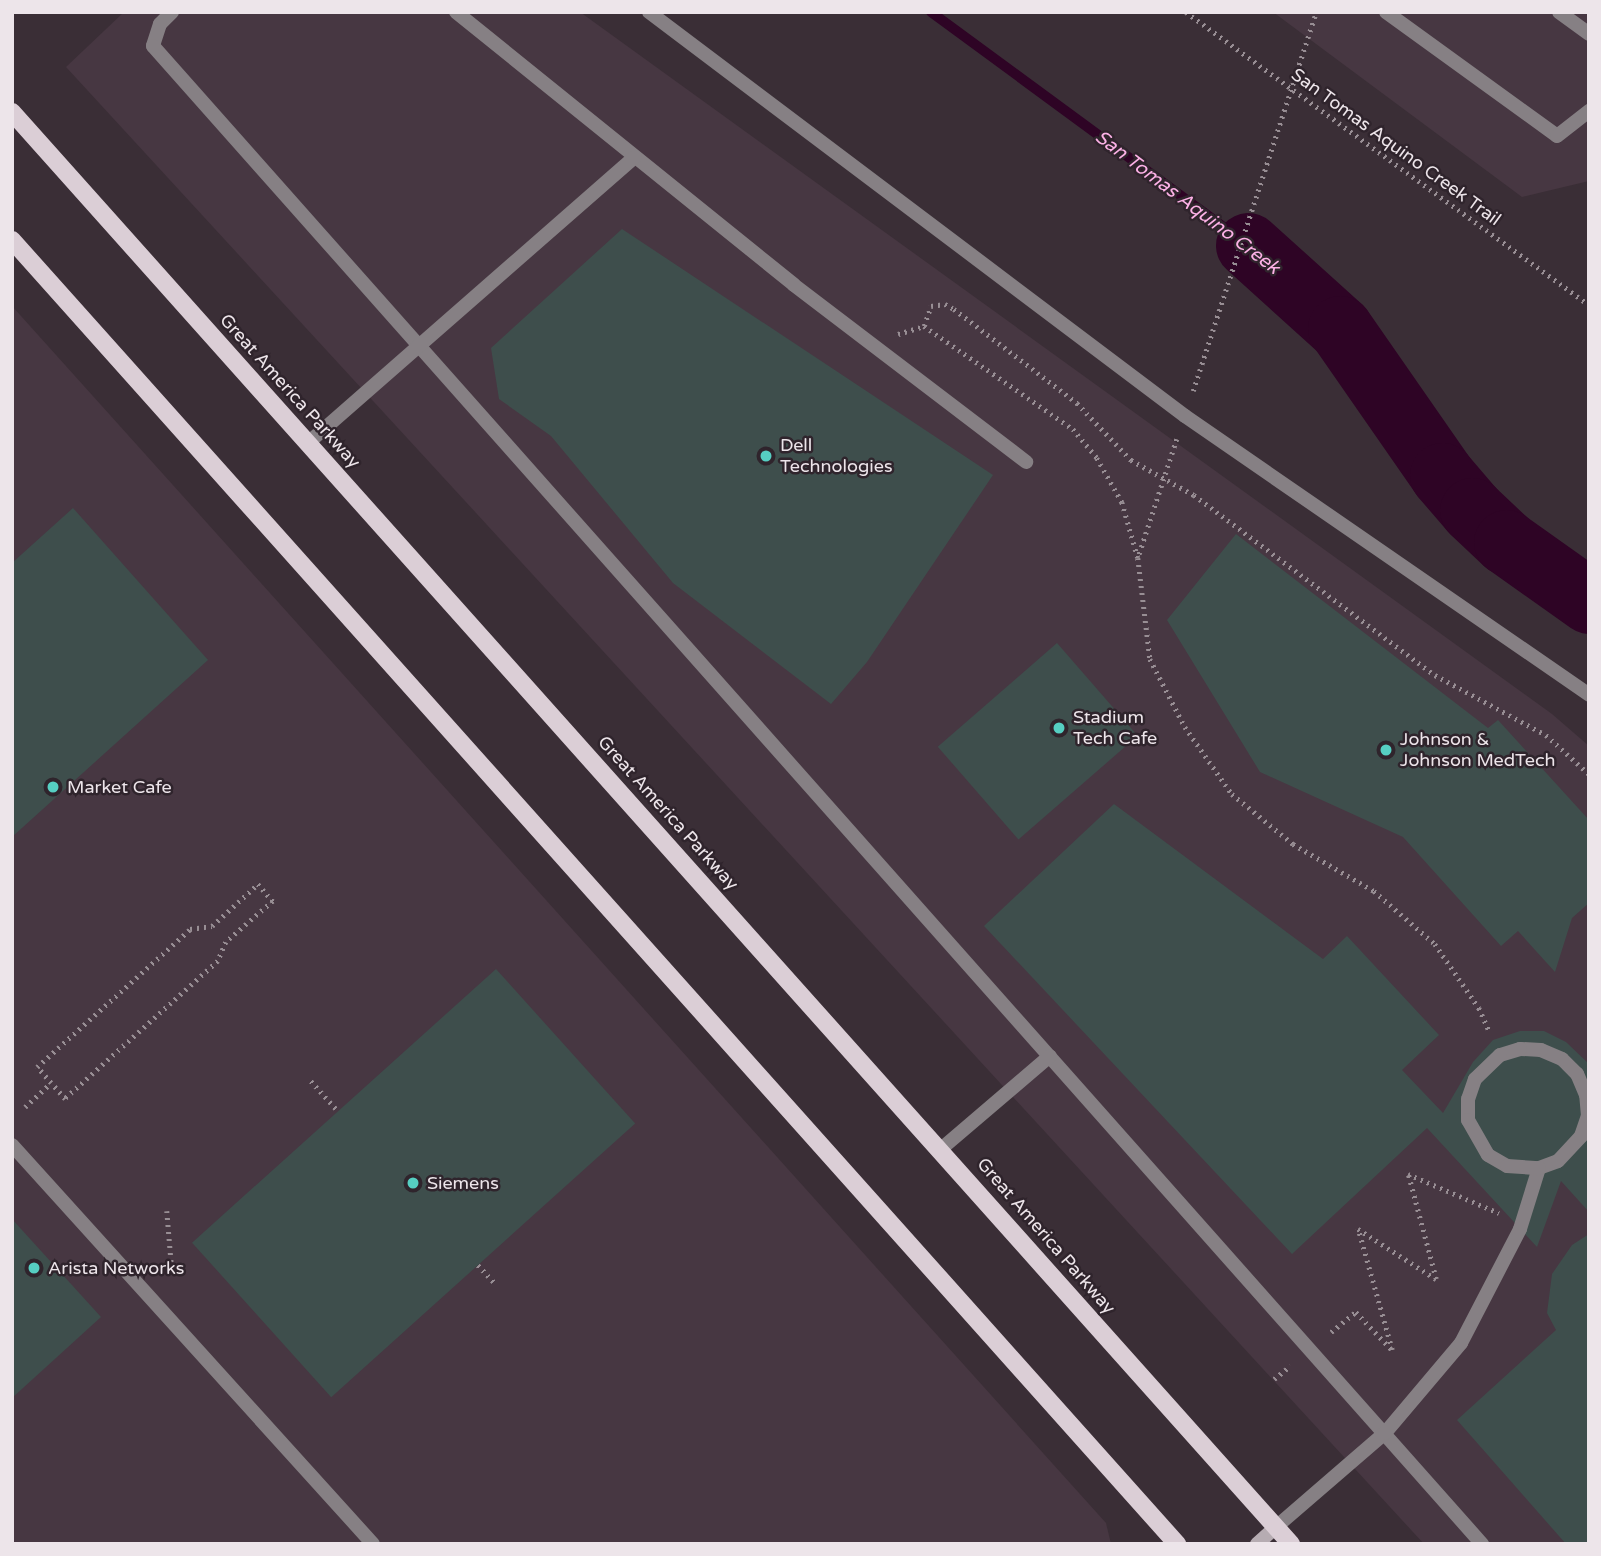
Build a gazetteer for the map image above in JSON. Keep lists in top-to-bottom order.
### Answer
{
  "streets": {
    "main road": ["Great America Parkway"],
    "path": ["San Tomas Aquino Creek Trail"]
  },
  "water": ["San Tomas Aquino Creek"],
  "places": [
    "Dell Technologies",
    "Stadium Tech Cafe",
    "Johnson & Johnson MedTech",
    "Market Cafe",
    "Siemens",
    "Arista Networks"
  ]
}
